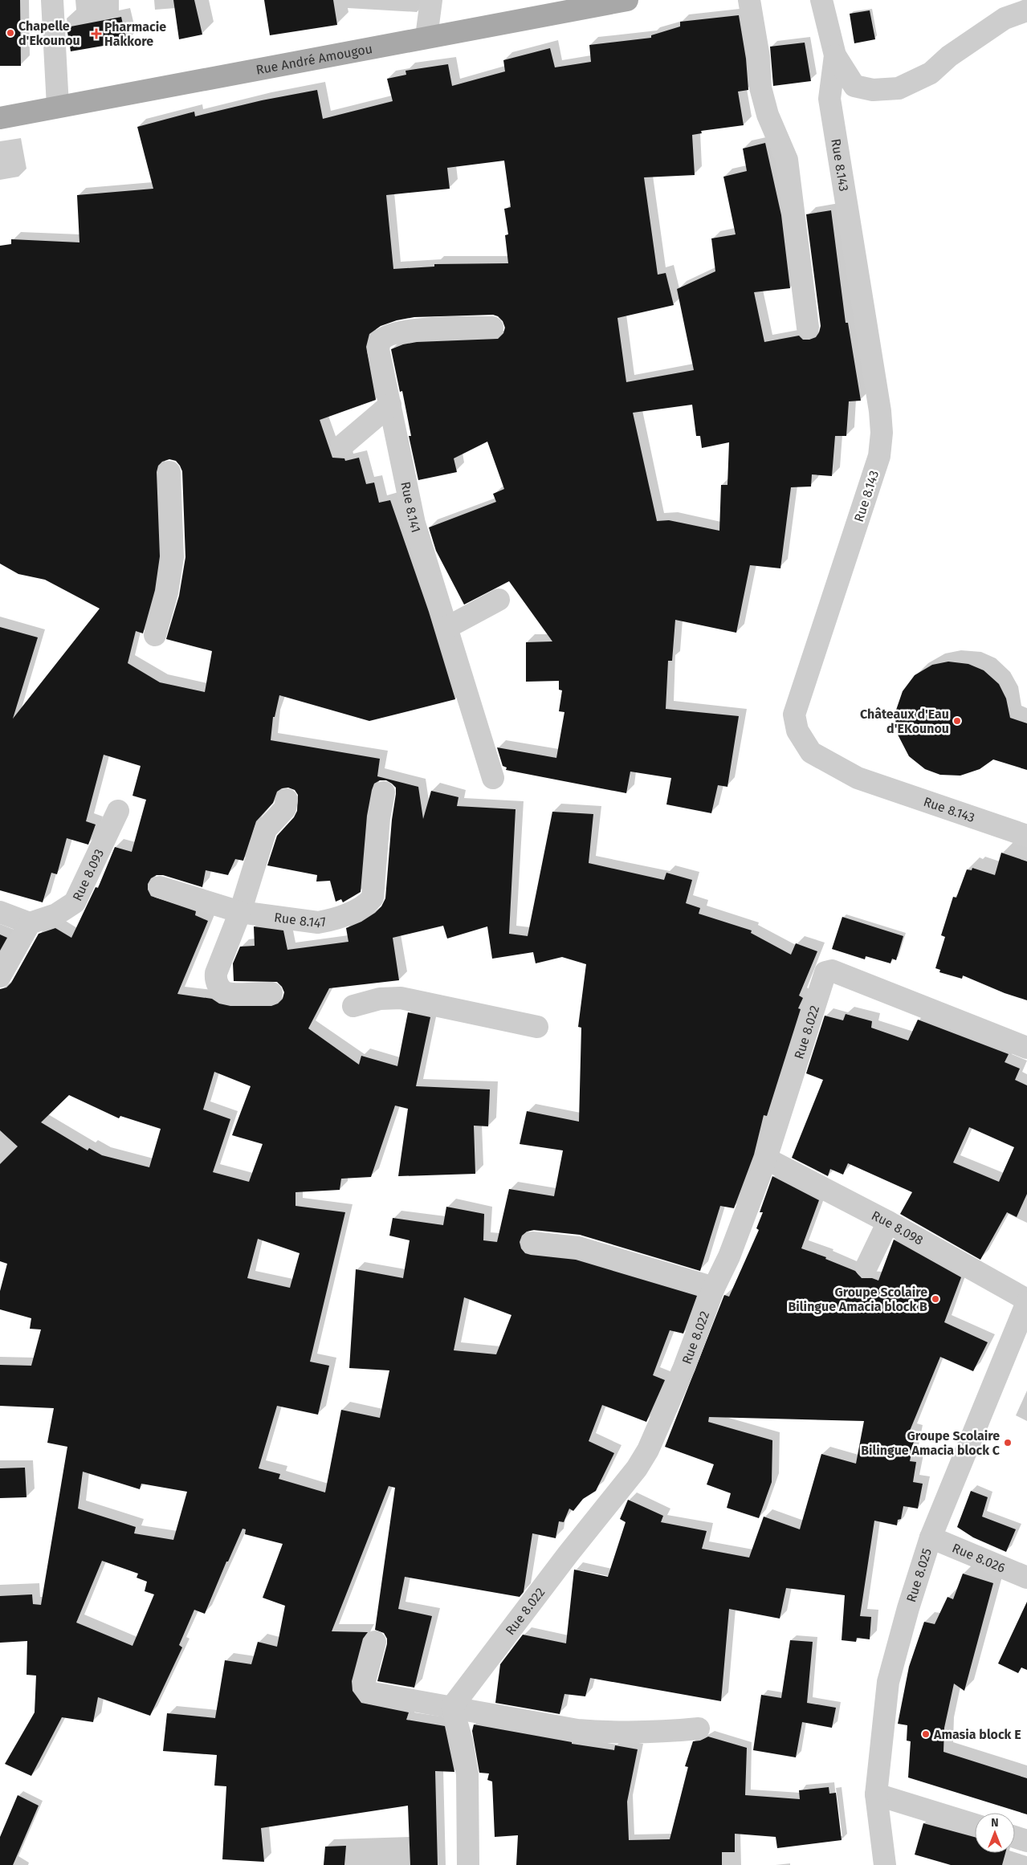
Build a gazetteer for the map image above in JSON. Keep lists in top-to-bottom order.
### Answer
{
  "streets": {
    "main road": ["Rue André Amougou"],
    "street": [
      "Rue 8.143",
      "Rue 8.141",
      "Rue 8.093",
      "Rue 8.147",
      "Rue 8.022",
      "Rue 8.098",
      "Rue 8.026",
      "Rue 8.025"
    ]
  },
  "crossings": [
    ["Rue 8.022", "Rue 8.098"],
    ["Rue 8.098", "Rue 8.025"],
    ["Rue 8.026", "Rue 8.025"]
  ],
  "places": {
    "other": [
      "Chapelle d'Ekounou",
      "Châteaux d'Eau d'EKounou",
      "Groupe Scolaire Bilingue Amacia block B",
      "Groupe Scolaire Bilingue Amacia block C",
      "Amasia block E"
    ],
    "health": ["Pharmacie Hakkore"]
  },
  "north": "top"
}
